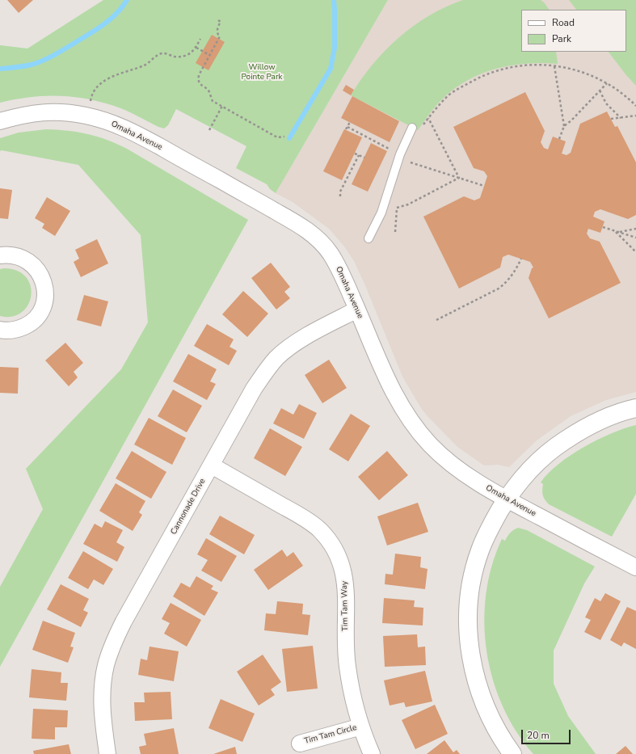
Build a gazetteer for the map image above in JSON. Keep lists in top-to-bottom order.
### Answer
{
  "streets": {
    "street": [
      "Omaha Avenue",
      "Cannonade Drive",
      "Tim Tam Way",
      "Tim Tam Circle"
    ]
  },
  "crossings": [
    ["Omaha Avenue", "Cannonade Drive"],
    ["Cannonade Drive", "Tim Tam Way"],
    ["Tim Tam Way", "Tim Tam Circle"]
  ],
  "parks": ["Willow Pointe Park"],
  "legend": ["Road", "Park"],
  "scale_bar": "20 m"
}
